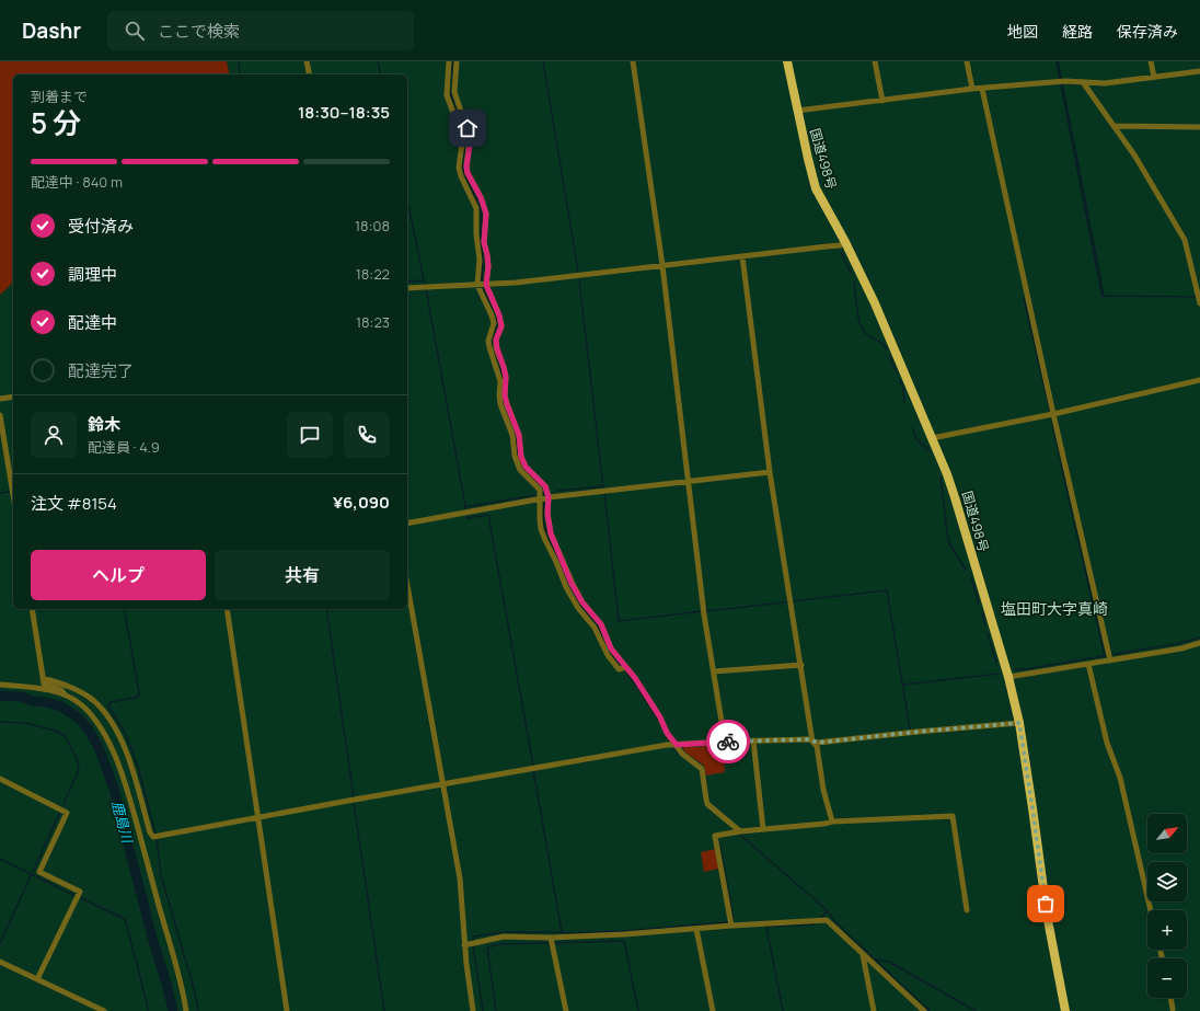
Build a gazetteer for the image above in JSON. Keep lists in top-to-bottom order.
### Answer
{
  "streets": {
    "highway": ["国道498号"]
  },
  "districts": ["塩田町大字真崎"],
  "water": ["鹿島川"],
  "north": "top right",
  "page": {
    "header": "Dashr",
    "search": "ここで検索",
    "nav": ["地図", "経路", "保存済み"],
    "heading": ["5 分", "到着まで", "18:30–18:35"],
    "panel": [
      "鈴木",
      "配達員 · 4.9",
      "注文 #8154",
      "¥6,090"
    ],
    "bar": "配達中 · 840 m",
    "list": [
      ["受付済み", "18:08"],
      ["調理中", "18:22"],
      ["配達中", "18:23"],
      "配達完了"
    ],
    "buttons": ["ヘルプ", "共有"],
    "map_buttons": ["+", "−"]
  }
}
